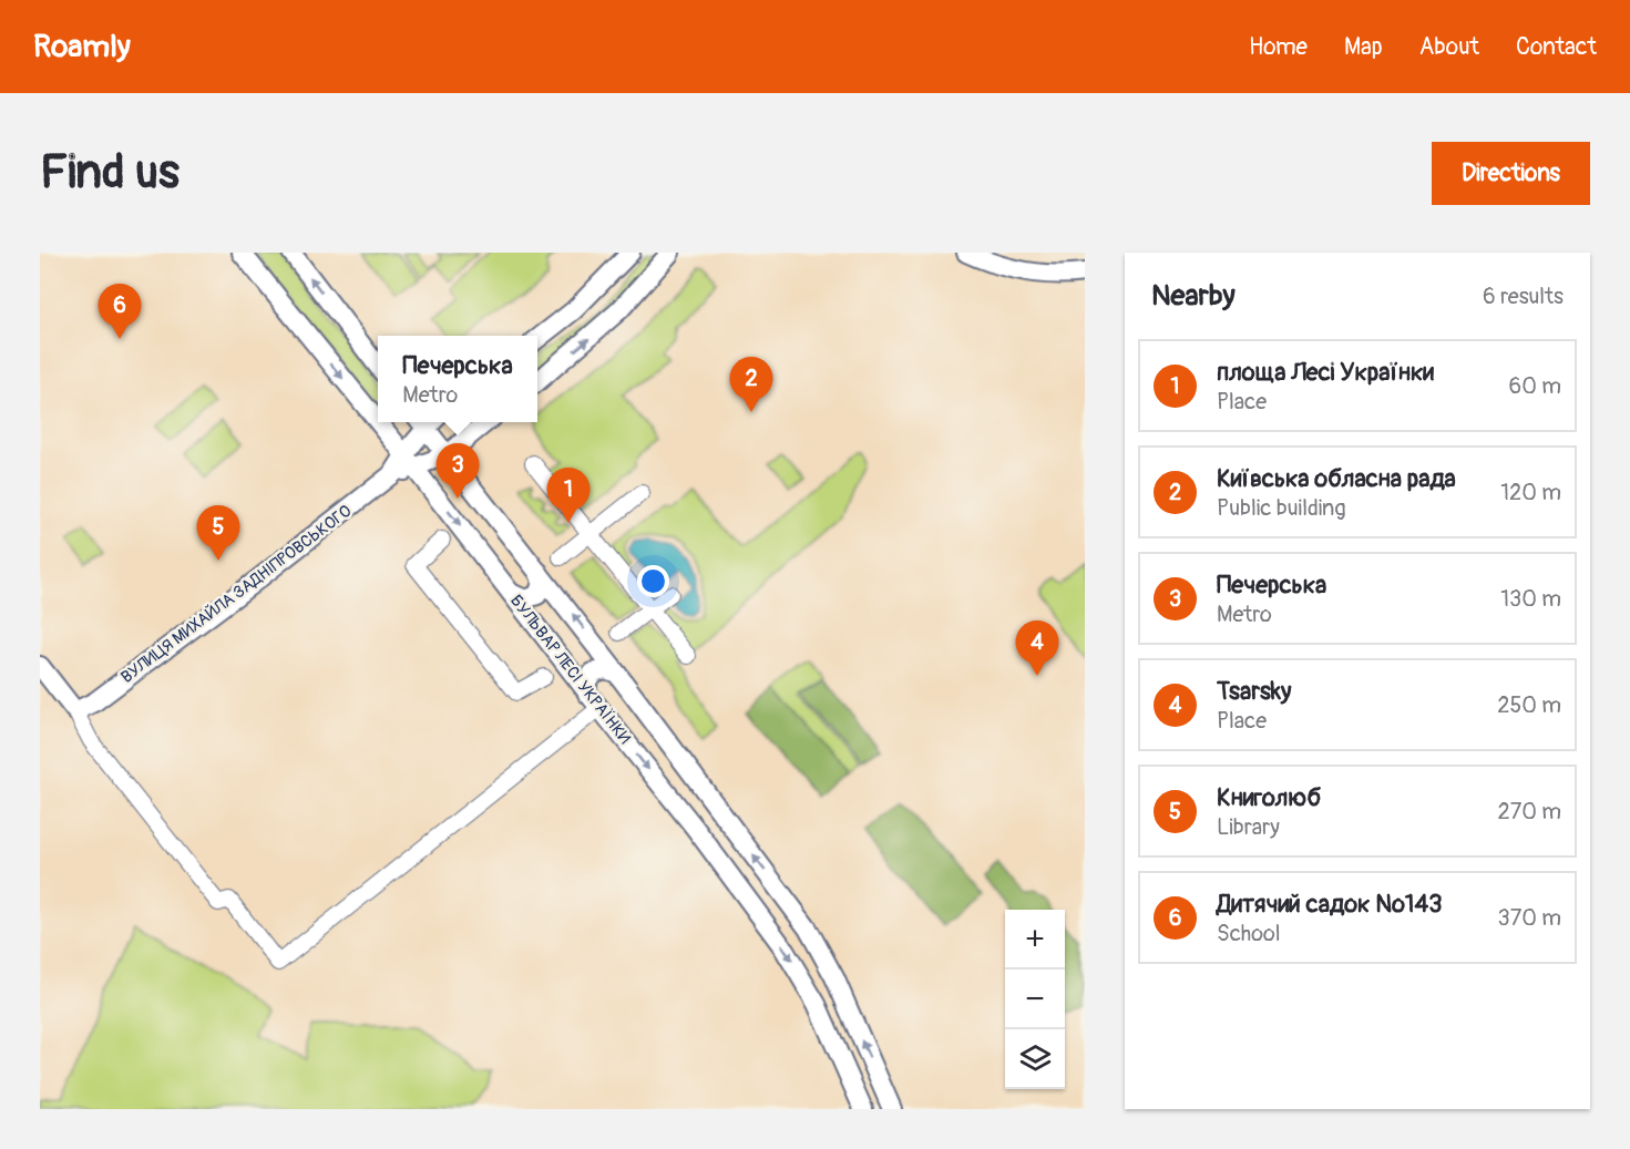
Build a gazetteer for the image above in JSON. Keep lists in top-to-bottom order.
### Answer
{
  "streets": {
    "main road": ["ВУЛИЦЯ МИХАЙЛА ЗАДНІПРОВСЬКОГО", "БУЛЬВАР ЛЕСІ УКРАЇНКИ"]
  },
  "crossings": [
    ["ВУЛИЦЯ МИХАЙЛА ЗАДНІПРОВСЬКОГО", "БУЛЬВАР ЛЕСІ УКРАЇНКИ"]
  ],
  "page": {
    "header": "Roamly",
    "nav": [
      "Home",
      "Map",
      "About",
      "Contact"
    ],
    "buttons": "Directions",
    "title": "Find us",
    "heading": ["Nearby", "6 results"],
    "pins": [
      "6",
      "2",
      "3",
      "1",
      "5",
      "4"
    ],
    "popup": ["Печерська", "Metro"],
    "list": [
      {
        "mark": "1",
        "name": "площа Лесі Українки",
        "note": "Place",
        "value": "60 m"
      },
      {
        "mark": "2",
        "name": "Київська обласна рада",
        "note": "Public building",
        "value": "120 m"
      },
      {
        "mark": "3",
        "name": "Печерська",
        "note": "Metro",
        "value": "130 m"
      },
      {
        "mark": "4",
        "name": "Tsarsky",
        "note": "Place",
        "value": "250 m"
      },
      {
        "mark": "5",
        "name": "Книголюб",
        "note": "Library",
        "value": "270 m"
      },
      {
        "mark": "6",
        "name": "Дитячий садок №143",
        "note": "School",
        "value": "370 m"
      }
    ],
    "map_buttons": ["+", "−"]
  }
}
